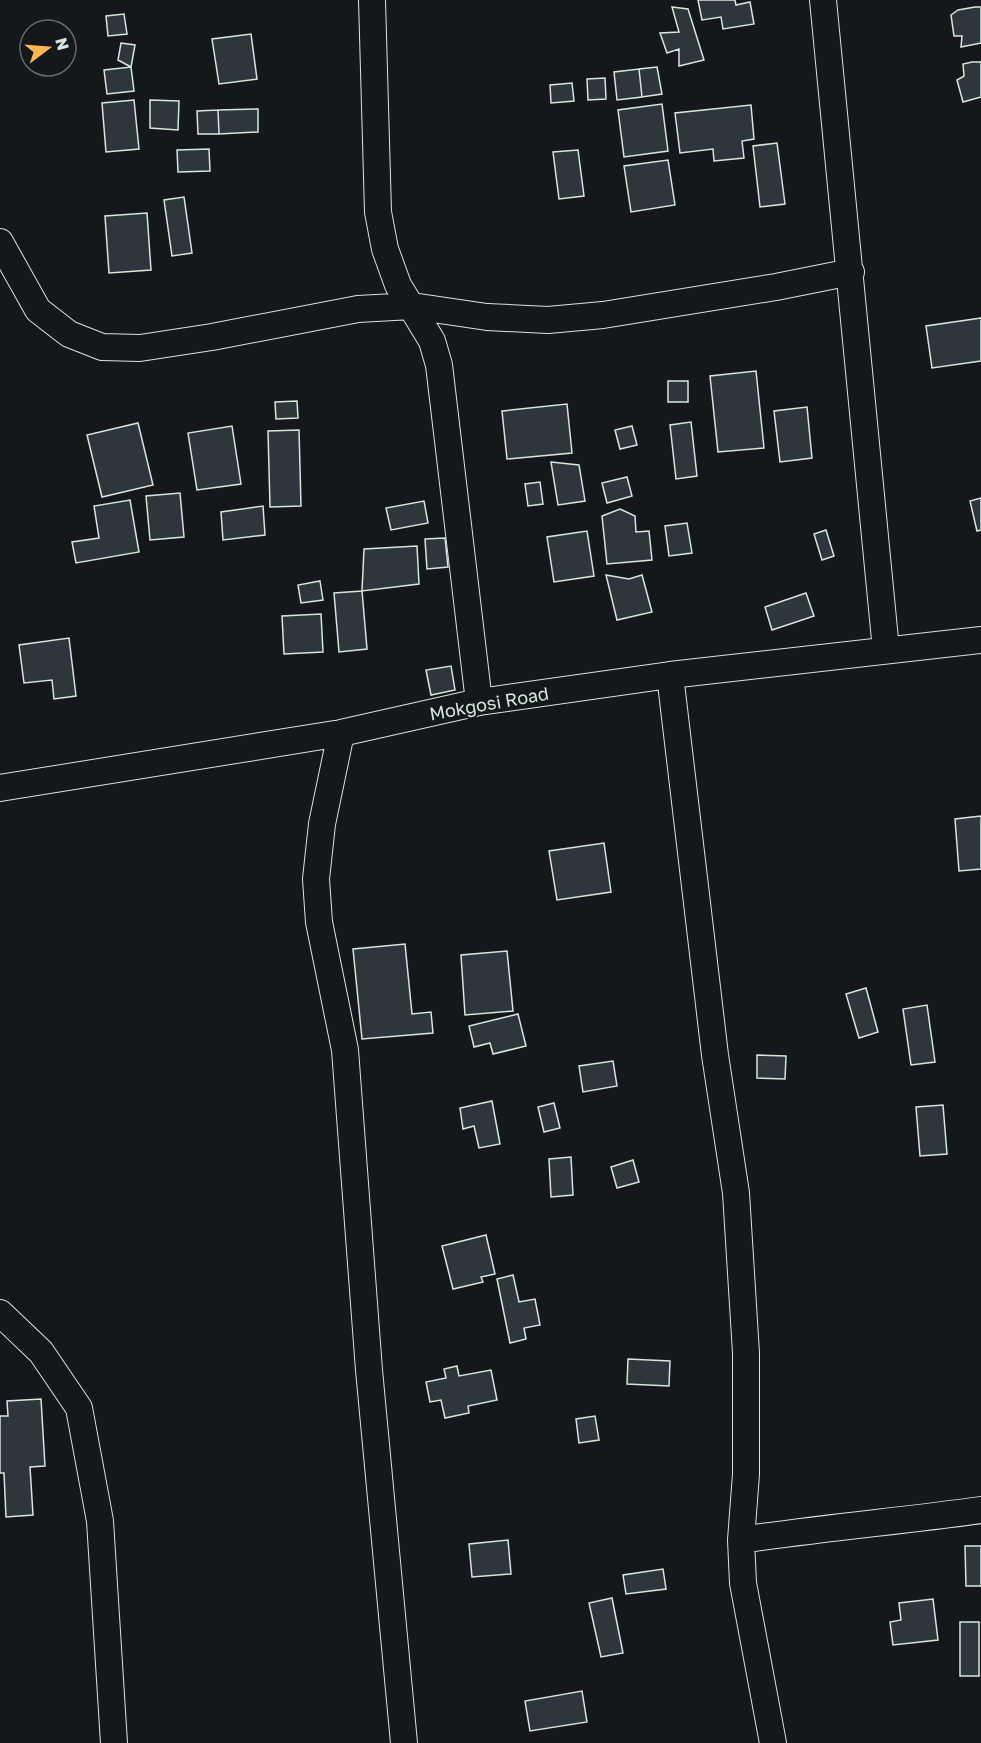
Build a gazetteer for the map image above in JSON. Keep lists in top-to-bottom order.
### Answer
{
  "streets": {
    "street": ["Mokgosi Road"]
  },
  "north": "right"
}
